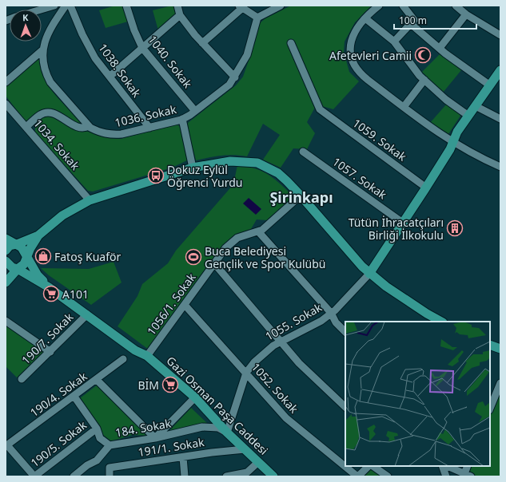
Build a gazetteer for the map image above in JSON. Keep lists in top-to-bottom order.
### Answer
{
  "streets": {
    "main road": ["Gazi Osman Paşa Caddesi"],
    "street": [
      "1040. Sokak",
      "1038. Sokak",
      "1036. Sokak",
      "1059. Sokak",
      "1034. Sokak",
      "1057. Sokak",
      "1056/1. Sokak",
      "1055. Sokak",
      "190/7. Sokak",
      "1052. Sokak",
      "190/4. Sokak",
      "184. Sokak",
      "190/5. Sokak",
      "191/1. Sokak"
    ]
  },
  "crossings": [
    ["1040. Sokak", "1036. Sokak"],
    ["1038. Sokak", "1036. Sokak"],
    ["1056/1. Sokak", "1052. Sokak"],
    ["1056/1. Sokak", "Gazi Osman Paşa Caddesi"],
    ["1055. Sokak", "1052. Sokak"],
    ["1055. Sokak", "Gazi Osman Paşa Caddesi"],
    ["1055. Sokak", "184. Sokak"],
    ["190/7. Sokak", "Gazi Osman Paşa Caddesi"],
    ["190/4. Sokak", "190/5. Sokak"],
    ["Gazi Osman Paşa Caddesi", "184. Sokak"],
    ["Gazi Osman Paşa Caddesi", "191/1. Sokak"],
    ["184. Sokak", "190/5. Sokak"]
  ],
  "districts": ["Şirinkapı"],
  "places": {
    "mosque": ["Afetevleri Camii"],
    "bus stop": ["Dokuz Eylül Öğrenci Yurdu"],
    "building": ["Tütün İhracatçıları Birliği İlkokulu"],
    "shop": ["Fatoş Kuaför"],
    "sports": ["Buca Belediyesi Gençlik ve Spor Kulübü"],
    "supermarket": ["A101", "BİM"]
  },
  "scale_bar": "100 m",
  "north": "top"
}
